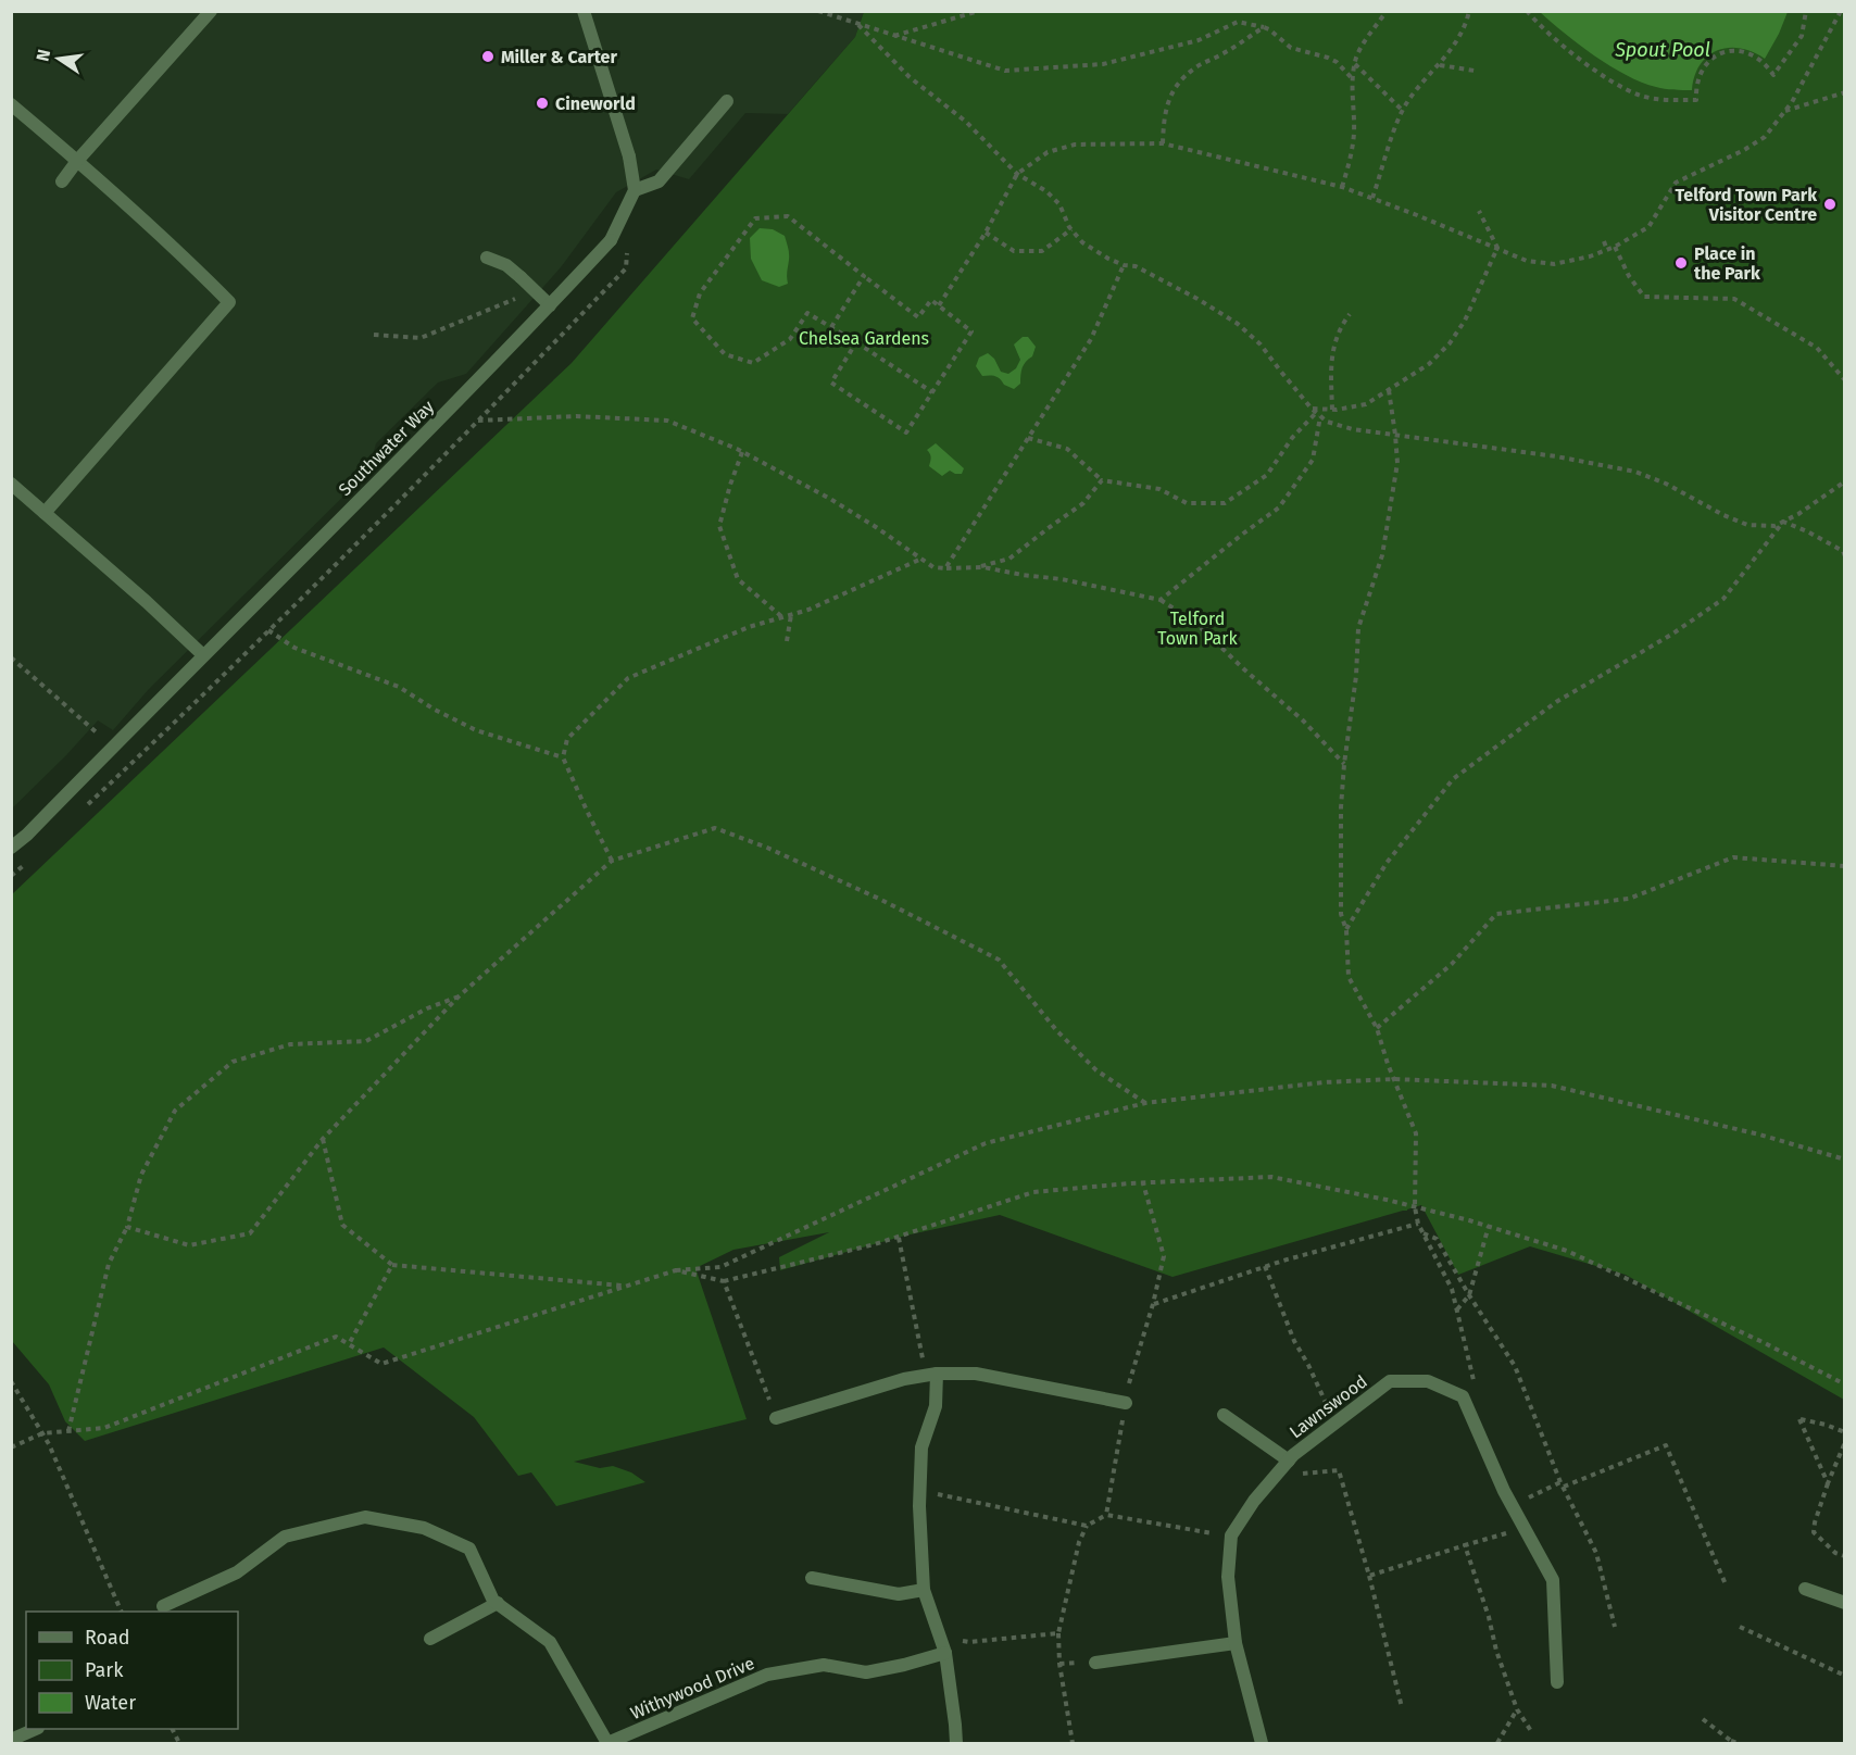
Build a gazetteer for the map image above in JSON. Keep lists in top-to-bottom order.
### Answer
{
  "streets": {
    "street": ["Southwater Way", "Lawnswood", "Withywood Drive"]
  },
  "water": ["Spout Pool"],
  "parks": ["Chelsea Gardens", "Telford Town Park"],
  "places": [
    "Miller & Carter",
    "Cineworld",
    "Telford Town Park Visitor Centre",
    "Place in the Park"
  ],
  "legend": ["Road", "Park", "Water"],
  "north": "left"
}
